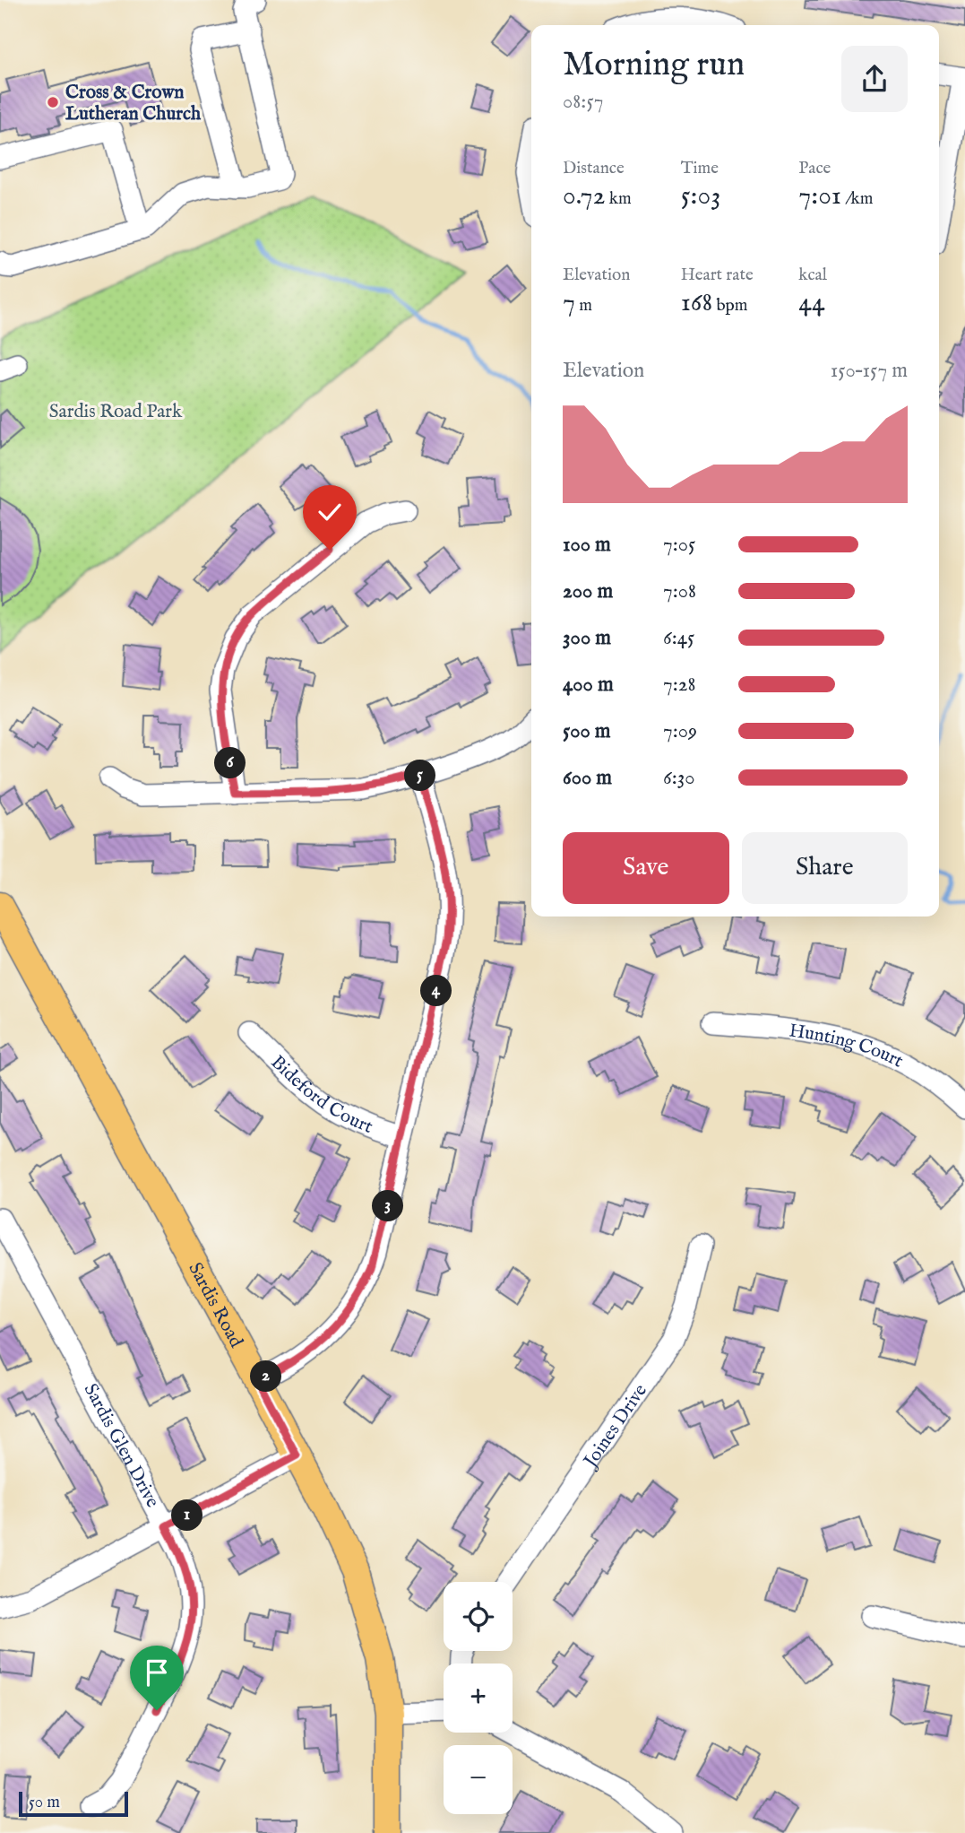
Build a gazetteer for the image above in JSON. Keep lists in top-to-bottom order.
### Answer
{
  "streets": {
    "main road": ["Sardis Road"],
    "street": [
      "Hunting Court",
      "Bideford Court",
      "Joines Drive",
      "Sardis Glen Drive"
    ]
  },
  "parks": ["Sardis Road Park"],
  "places": ["Cross & Crown Lutheran Church"],
  "scale_bar": "50 m",
  "page": {
    "heading": ["Morning run", "08:57"],
    "stats": [
      ["Distance", "0.72 km"],
      ["Time", "5:03"],
      ["Pace", "7:01 /km"],
      ["Elevation", "7 m"],
      ["Heart rate", "168 bpm"],
      ["kcal", "44"]
    ],
    "chart": ["Elevation", "150–157 m"],
    "list": [
      {
        "name": "100 m",
        "note": "7:05"
      },
      {
        "name": "200 m",
        "note": "7:08"
      },
      {
        "name": "300 m",
        "note": "6:45"
      },
      {
        "name": "400 m",
        "note": "7:28"
      },
      {
        "name": "500 m",
        "note": "7:09"
      },
      {
        "name": "600 m",
        "note": "6:30"
      }
    ],
    "pins": [
      "6",
      "5",
      "4",
      "3",
      "2",
      "1"
    ],
    "buttons": ["Save", "Share"],
    "map_buttons": ["+", "−"],
    "scale": "50 m"
  }
}
